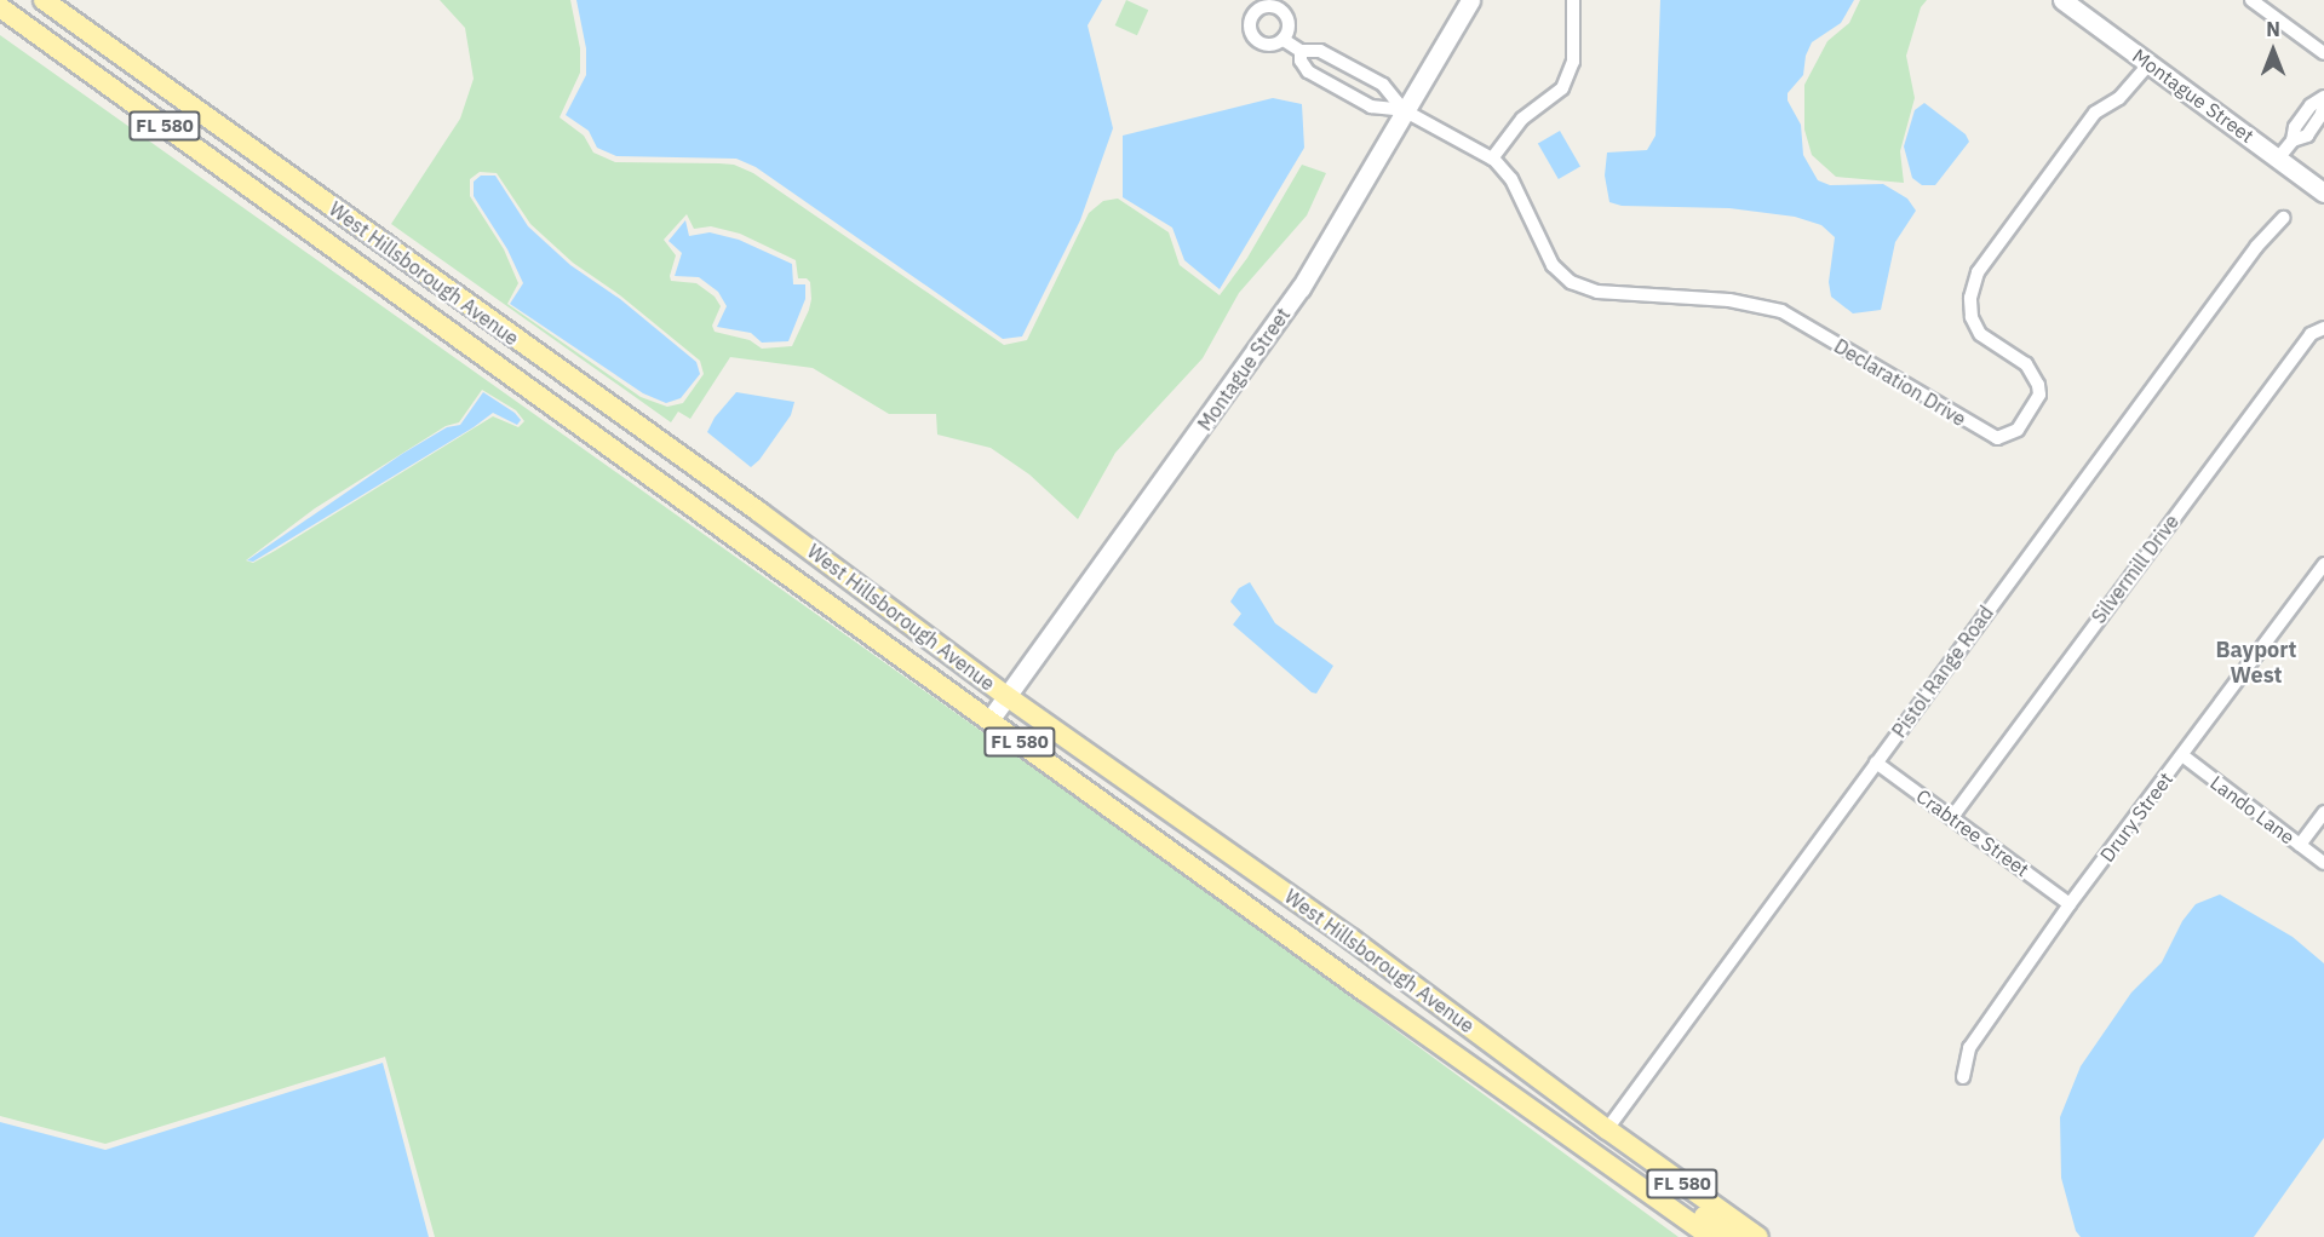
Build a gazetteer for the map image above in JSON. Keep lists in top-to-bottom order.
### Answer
{
  "streets": {
    "main road": ["FL 580", "West Hillsborough Avenue"],
    "street": [
      "Montague Street",
      "Declaration Drive",
      "Silvermill Drive",
      "Pistol Range Road",
      "Lando Lane",
      "Drury Street",
      "Crabtree Street"
    ]
  },
  "crossings": [
    ["Montague Street", "West Hillsborough Avenue"],
    ["Montague Street", "Declaration Drive"],
    ["West Hillsborough Avenue", "Pistol Range Road"],
    ["Silvermill Drive", "Crabtree Street"],
    ["Pistol Range Road", "Crabtree Street"],
    ["Lando Lane", "Drury Street"],
    ["Drury Street", "Crabtree Street"]
  ],
  "districts": ["Bayport West"],
  "north": "top"
}
